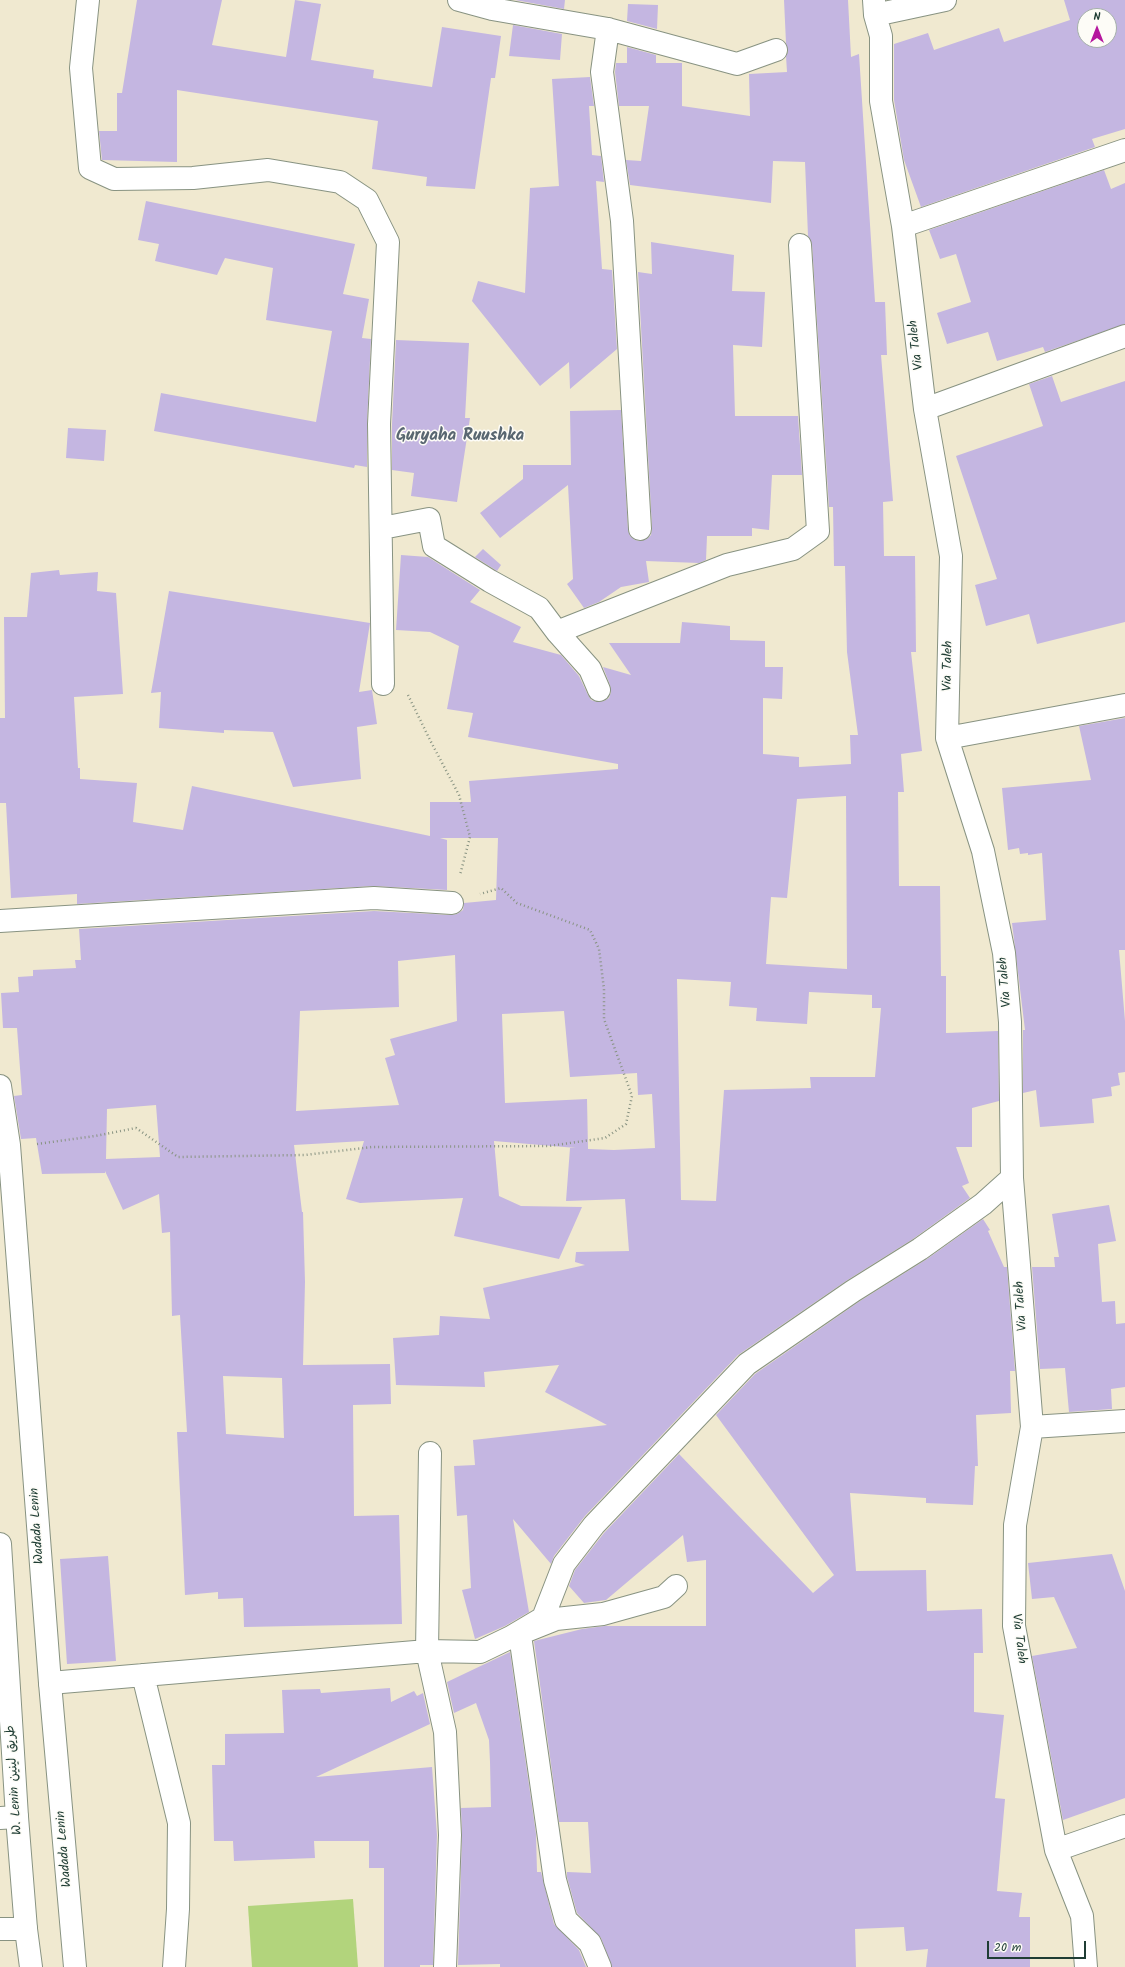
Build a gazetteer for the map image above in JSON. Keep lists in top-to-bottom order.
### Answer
{
  "streets": {
    "street": ["Via Taleh", "Wadada Lenin", "W. Lenin طريق لينين"]
  },
  "districts": ["Guryaha Ruushka"],
  "scale_bar": "20 m",
  "north": "top"
}
